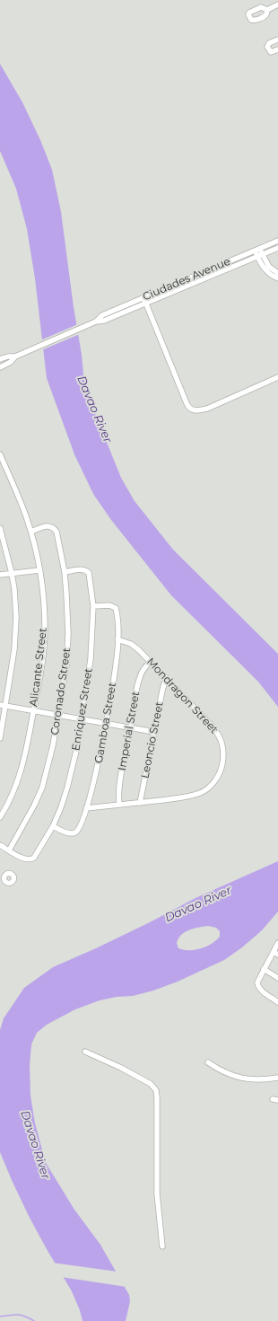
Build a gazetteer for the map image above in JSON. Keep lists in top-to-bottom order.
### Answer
{
  "streets": {
    "street": [
      "Ciudades Avenue",
      "Alicante Street",
      "Coronado Street",
      "Mondragon Street",
      "Enriquez Street",
      "Gamboa Street",
      "Imperial Street",
      "Leoncio Street"
    ]
  },
  "crossings": [
    ["Alicante Street", "Coronado Street"],
    ["Coronado Street", "Enriquez Street"],
    ["Mondragon Street", "Gamboa Street"],
    ["Mondragon Street", "Imperial Street"],
    ["Mondragon Street", "Leoncio Street"],
    ["Enriquez Street", "Gamboa Street"]
  ],
  "water": ["Davao River"]
}
